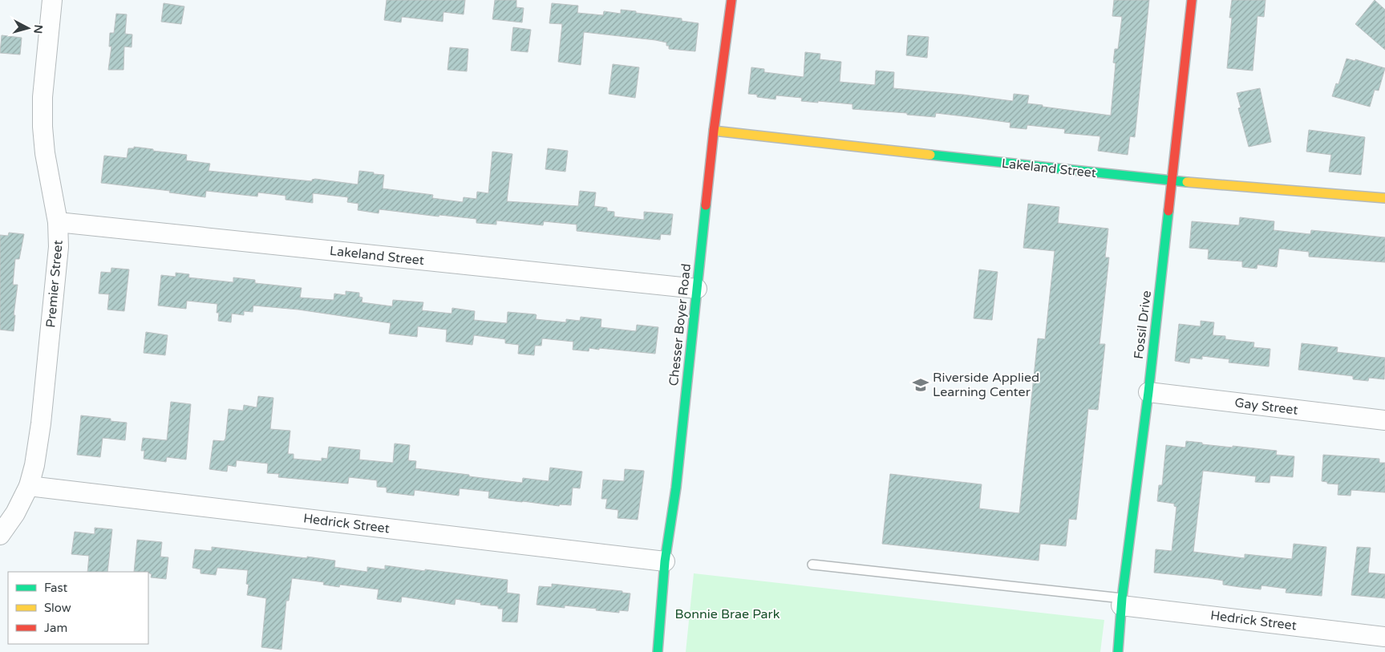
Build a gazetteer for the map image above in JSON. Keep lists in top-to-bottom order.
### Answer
{
  "streets": {
    "street": [
      "Lakeland Street",
      "Premier Street",
      "Chesser Boyer Road",
      "Fossil Drive",
      "Gay Street",
      "Hedrick Street"
    ]
  },
  "crossings": [
    ["Lakeland Street", "Premier Street"],
    ["Lakeland Street", "Chesser Boyer Road"],
    ["Lakeland Street", "Fossil Drive"],
    ["Premier Street", "Hedrick Street"],
    ["Chesser Boyer Road", "Hedrick Street"],
    ["Fossil Drive", "Gay Street"],
    ["Fossil Drive", "Hedrick Street"]
  ],
  "parks": ["Bonnie Brae Park"],
  "places": {
    "school or university": ["Riverside Applied Learning Center"]
  },
  "legend": ["Fast", "Slow", "Jam"],
  "north": "right"
}
